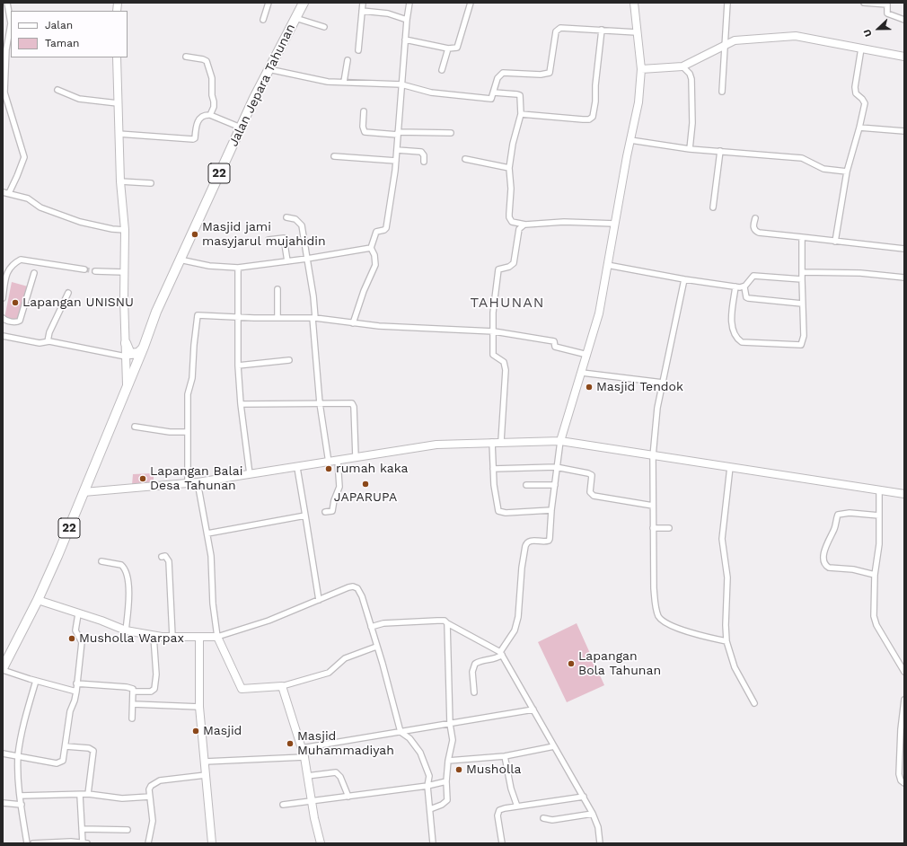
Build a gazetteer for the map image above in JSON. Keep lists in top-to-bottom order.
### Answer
{
  "streets": {
    "highway": ["Jalan Jepara Tahunan", "22"]
  },
  "crossings": [
    ["Jalan Jepara Tahunan", "22"]
  ],
  "districts": ["TAHUNAN"],
  "places": [
    "Masjid jami masyjarul mujahidin",
    "Lapangan UNISNU",
    "Masjid Tendok",
    "rumah kaka",
    "Lapangan Balai Desa Tahunan",
    "JAPARUPA",
    "Musholla Warpax",
    "Lapangan Bola Tahunan",
    "Masjid",
    "Masjid Muhammadiyah",
    "Musholla"
  ],
  "legend": ["Jalan", "Taman"],
  "north": "left"
}
